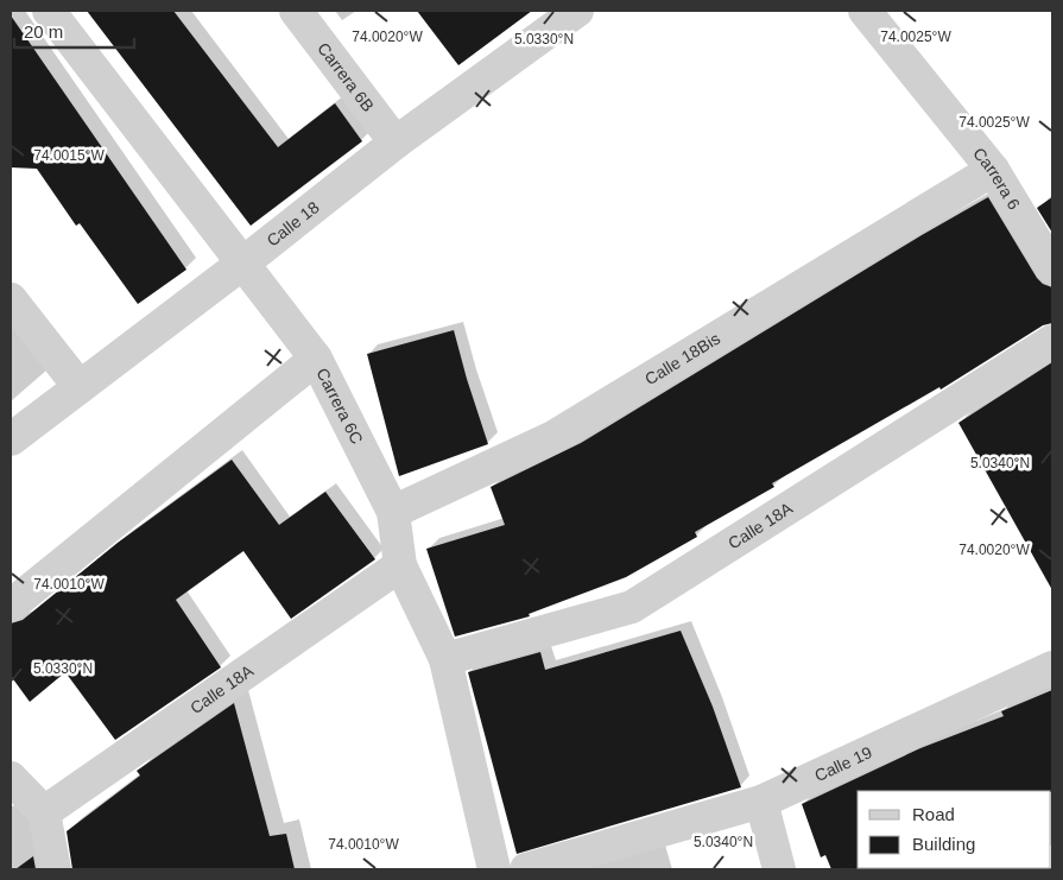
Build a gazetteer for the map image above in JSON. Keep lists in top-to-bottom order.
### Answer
{
  "streets": {
    "street": [
      "Carrera 6B",
      "Carrera 6",
      "Calle 18",
      "Calle 18Bis",
      "Carrera 6C",
      "Calle 18A",
      "Calle 19"
    ]
  },
  "crossings": [
    ["Carrera 6B", "Calle 18"],
    ["Carrera 6", "Calle 18Bis"],
    ["Calle 18", "Carrera 6C"],
    ["Calle 18Bis", "Carrera 6C"],
    ["Carrera 6C", "Calle 18A"]
  ],
  "legend": ["Road", "Building"],
  "scale_bar": "20 m",
  "coordinates": [
    "74.0020°W",
    "74.0025°W",
    "5.0330°N",
    "74.0015°W",
    "5.0340°N",
    "74.0010°W"
  ]
}
